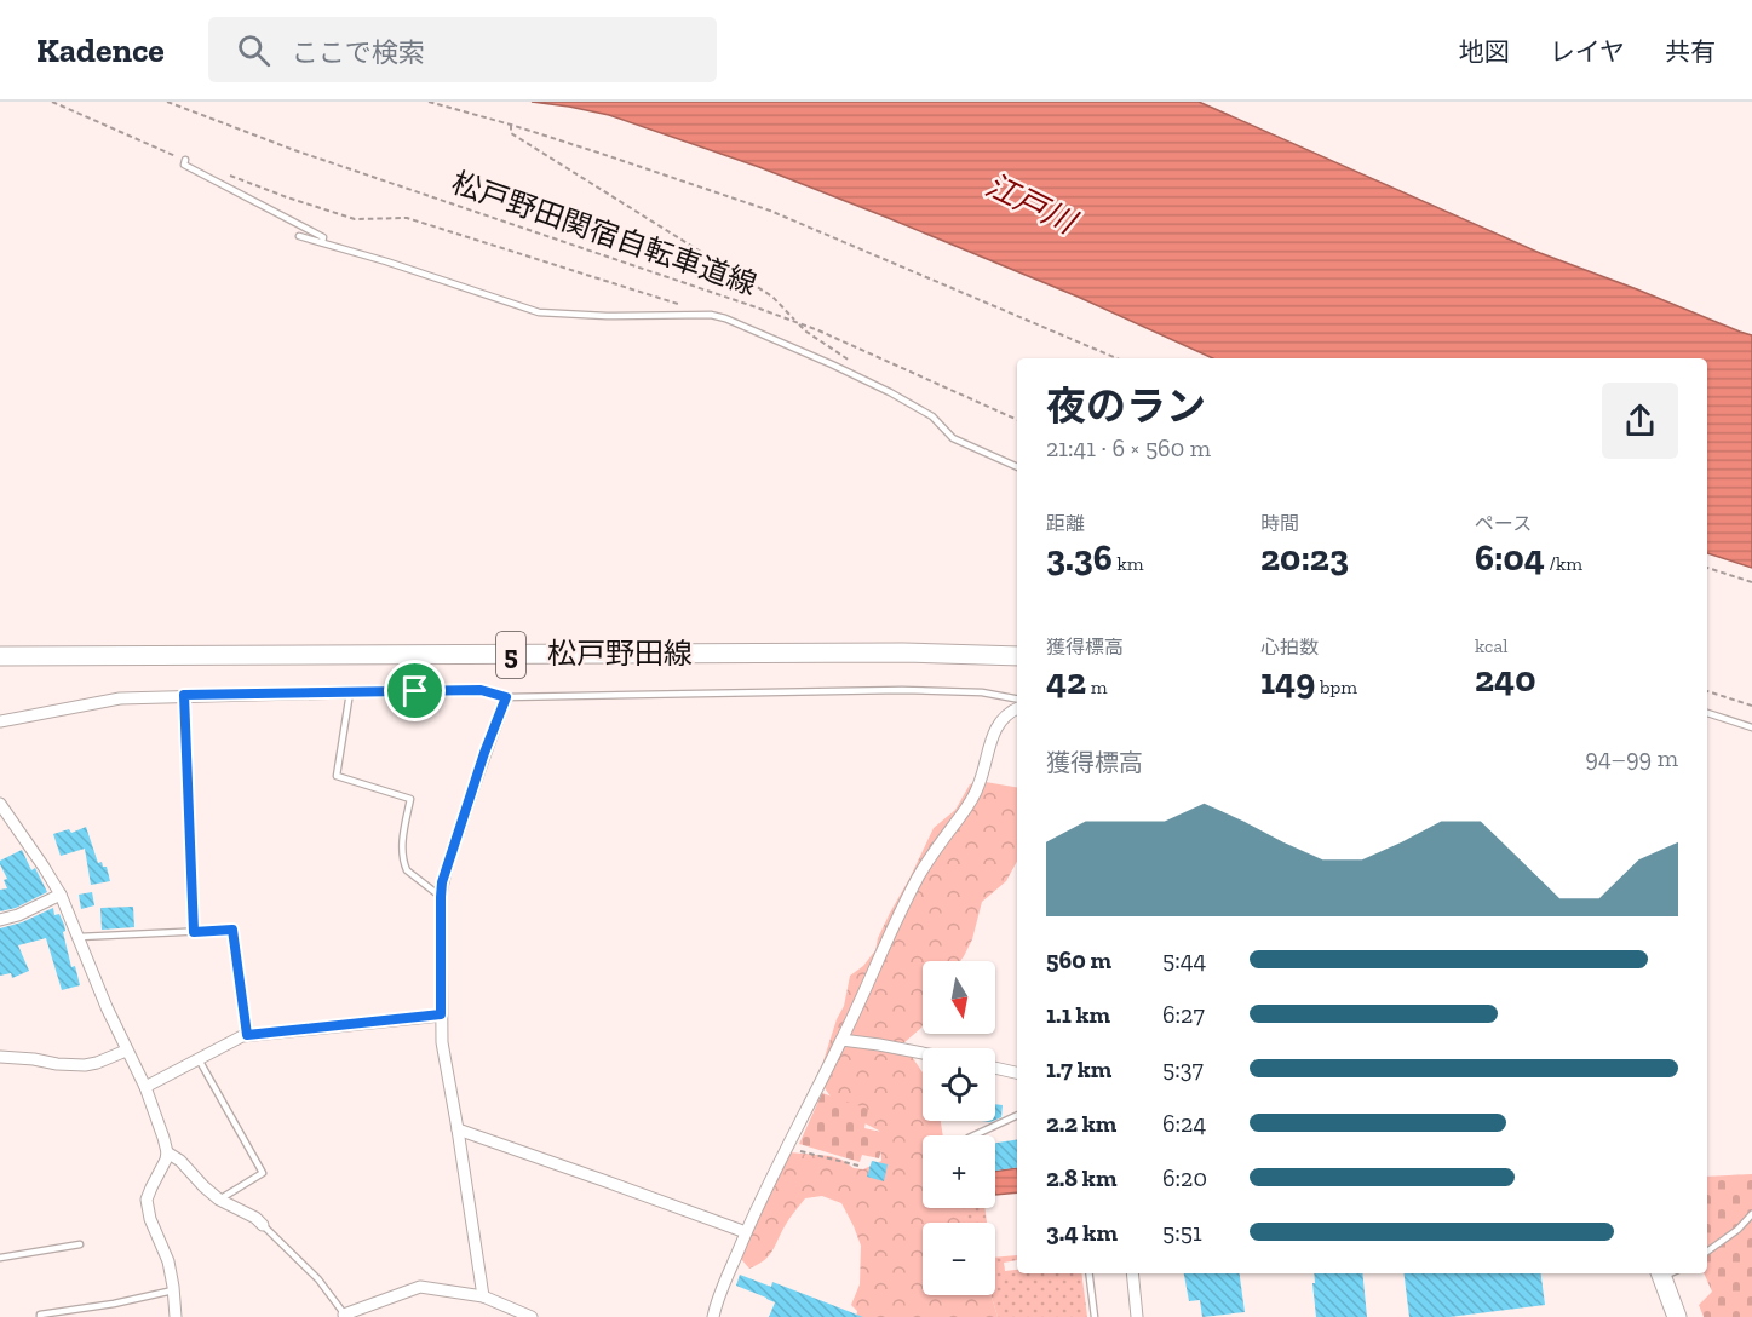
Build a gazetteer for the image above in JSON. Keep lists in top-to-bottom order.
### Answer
{
  "streets": {
    "main road": ["松戸野田線", "5"],
    "path": ["松戸野田関宿自転車道線"]
  },
  "water": ["江戸川"],
  "north": "bottom",
  "page": {
    "header": "Kadence",
    "search": "ここで検索",
    "nav": ["地図", "レイヤ", "共有"],
    "heading": ["夜のラン", "21:41 · 6 × 560 m"],
    "stats": [
      ["距離", "3.36 km"],
      ["時間", "20:23"],
      ["ペース", "6:04 /km"],
      ["獲得標高", "42 m"],
      ["心拍数", "149 bpm"],
      ["kcal", "240"]
    ],
    "chart": ["獲得標高", "94–99 m"],
    "list": [
      {
        "name": "560 m",
        "note": "5:44"
      },
      {
        "name": "1.1 km",
        "note": "6:27"
      },
      {
        "name": "1.7 km",
        "note": "5:37"
      },
      {
        "name": "2.2 km",
        "note": "6:24"
      },
      {
        "name": "2.8 km",
        "note": "6:20"
      },
      {
        "name": "3.4 km",
        "note": "5:51"
      }
    ],
    "map_buttons": ["+", "−"]
  }
}
